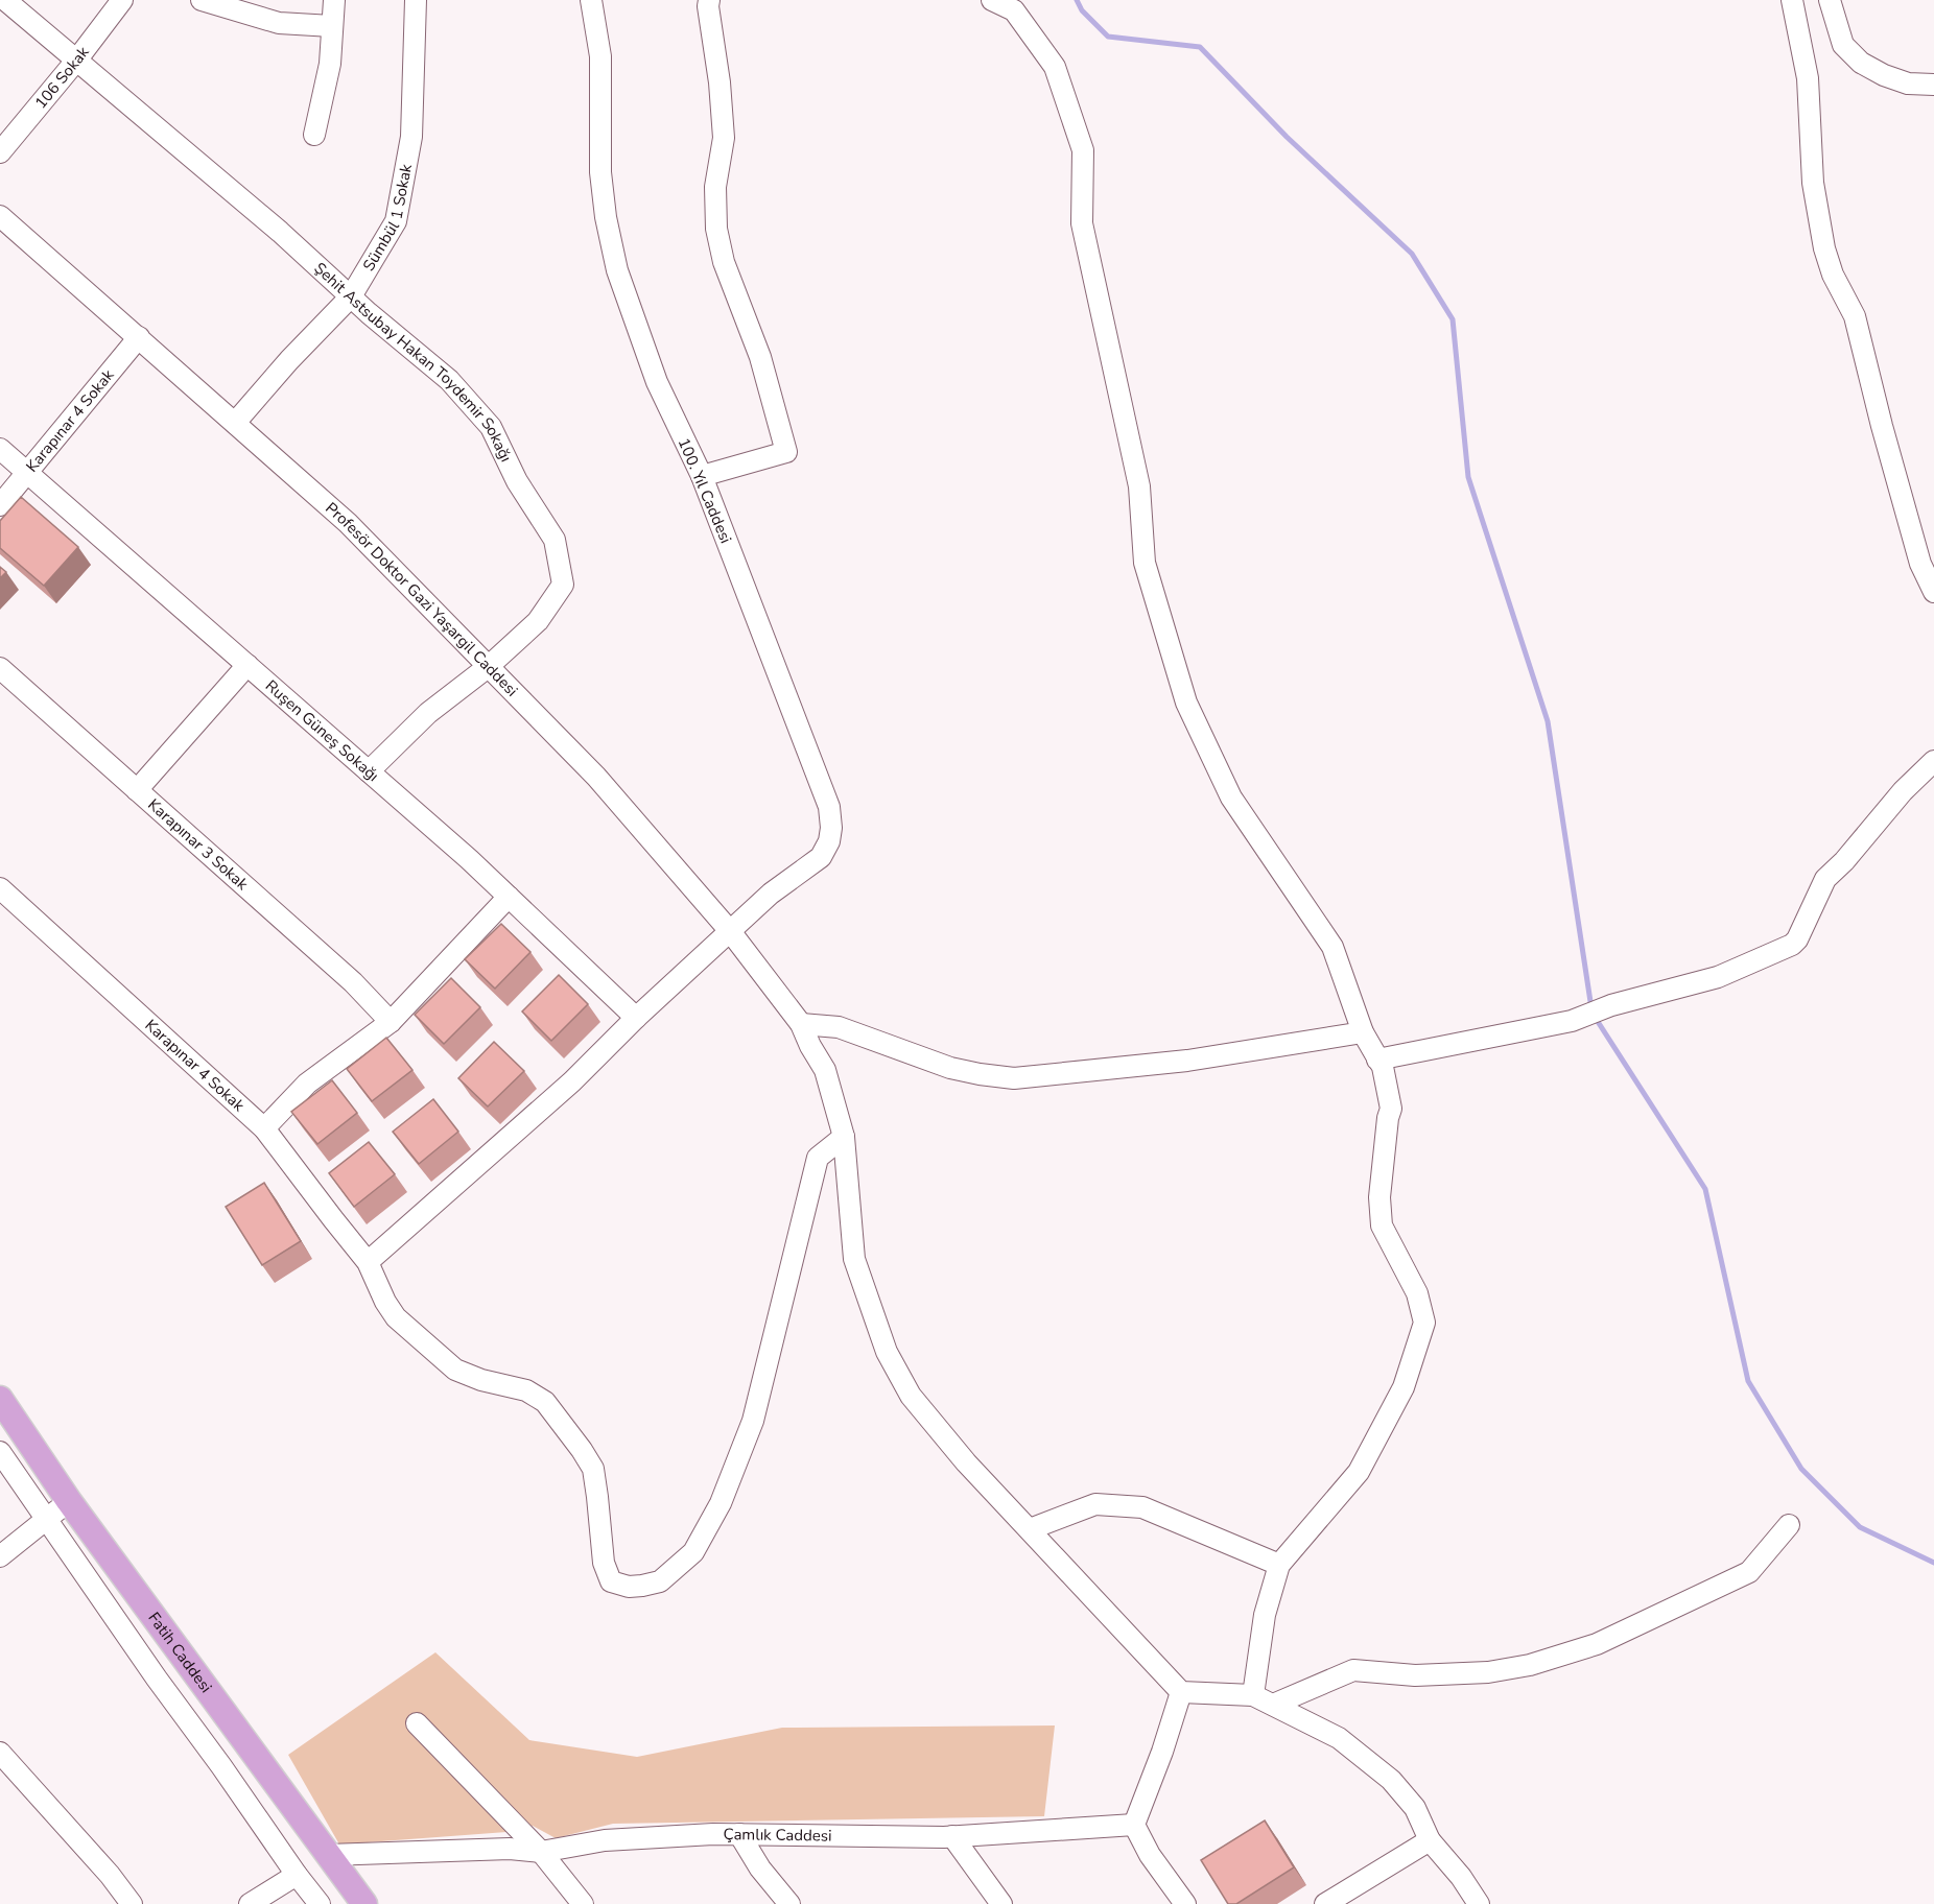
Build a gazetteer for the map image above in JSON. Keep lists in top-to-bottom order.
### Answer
{
  "streets": {
    "main road": ["Fatih Caddesi"],
    "street": [
      "106 Sokak",
      "Sümbül 1 Sokak",
      "Şehit Astsubay Hakan Toydemir Sokağı",
      "Karapınar 4 Sokak",
      "100. Yıl Caddesi",
      "Profesör Doktor Gazi Yaşargil Caddesi",
      "Ruşen Güneş Sokağı",
      "Karapınar 3 Sokak",
      "Çamlık Caddesi"
    ]
  },
  "crossings": [
    ["106 Sokak", "Şehit Astsubay Hakan Toydemir Sokağı"],
    ["Sümbül 1 Sokak", "Şehit Astsubay Hakan Toydemir Sokağı"],
    ["Sümbül 1 Sokak", "Profesör Doktor Gazi Yaşargil Caddesi"],
    ["Şehit Astsubay Hakan Toydemir Sokağı", "Profesör Doktor Gazi Yaşargil Caddesi"],
    ["Şehit Astsubay Hakan Toydemir Sokağı", "Ruşen Güneş Sokağı"],
    ["Karapınar 4 Sokak", "100. Yıl Caddesi"],
    ["Karapınar 4 Sokak", "Profesör Doktor Gazi Yaşargil Caddesi"],
    ["Karapınar 4 Sokak", "Ruşen Güneş Sokağı"],
    ["100. Yıl Caddesi", "Profesör Doktor Gazi Yaşargil Caddesi"],
    ["100. Yıl Caddesi", "Ruşen Güneş Sokağı"],
    ["Fatih Caddesi", "Çamlık Caddesi"]
  ]
}
